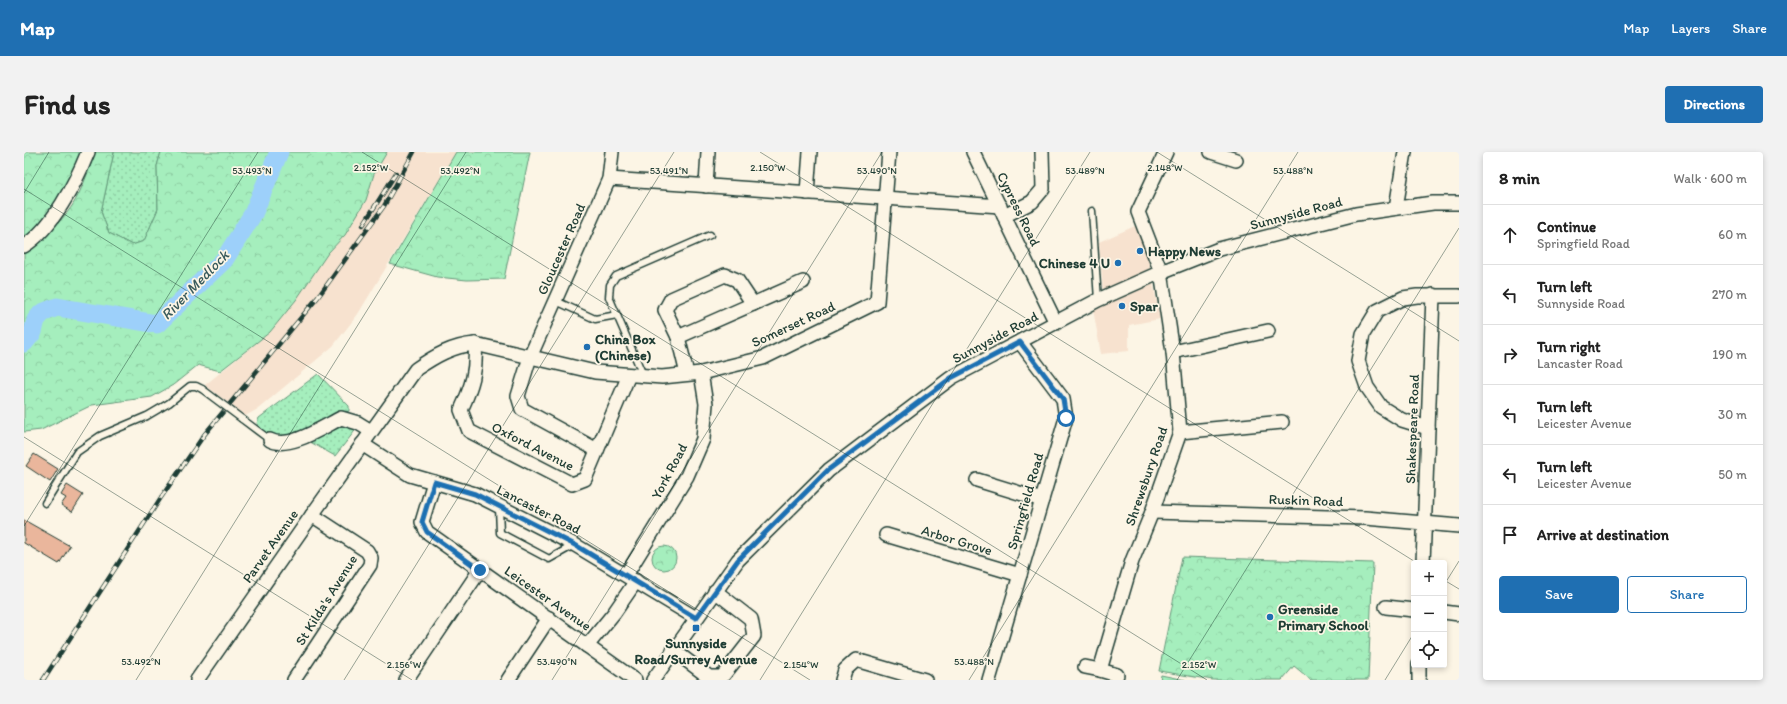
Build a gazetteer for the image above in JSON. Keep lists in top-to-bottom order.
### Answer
{
  "streets": {
    "street": [
      "Cypress Road",
      "Sunnyside Road",
      "Gloucester Road",
      "Somerset Road",
      "Shakespeare Road",
      "Oxford Avenue",
      "York Road",
      "Shrewsbury Road",
      "Ruskin Road",
      "Springfield Road",
      "Lancaster Road",
      "Arbor Grove",
      "Parvet Avenue",
      "Leicester Avenue",
      "St Kilda's Avenue"
    ]
  },
  "crossings": [
    ["Cypress Road", "Sunnyside Road"],
    ["Sunnyside Road", "Shrewsbury Road"],
    ["Sunnyside Road", "Springfield Road"],
    ["Sunnyside Road", "Lancaster Road"],
    ["Gloucester Road", "Somerset Road"],
    ["Gloucester Road", "Oxford Avenue"],
    ["Somerset Road", "Oxford Avenue"],
    ["Somerset Road", "York Road"],
    ["Somerset Road", "Parvet Avenue"],
    ["Shakespeare Road", "Ruskin Road"],
    ["York Road", "Lancaster Road"],
    ["York Road", "Leicester Avenue"],
    ["Shrewsbury Road", "Ruskin Road"],
    ["Springfield Road", "Arbor Grove"],
    ["Lancaster Road", "Parvet Avenue"],
    ["Lancaster Road", "Leicester Avenue"],
    ["Parvet Avenue", "St Kilda's Avenue"]
  ],
  "water": ["River Medlock"],
  "places": {
    "other": [
      "Happy News",
      "Chinese 4 U",
      "Spar",
      "China Box (Chinese)",
      "Greenside Primary School"
    ],
    "transit": ["Sunnyside Road/Surrey Avenue"]
  },
  "page": {
    "header": "Map",
    "nav": ["Map", "Layers", "Share"],
    "buttons": [
      "Directions",
      ["Save", "Share"]
    ],
    "title": "Find us",
    "heading": ["8 min", "Walk · 600 m"],
    "list": [
      ["Continue", "Springfield Road", "60 m"],
      ["Turn left", "Sunnyside Road", "270 m"],
      ["Turn right", "Lancaster Road", "190 m"],
      ["Turn left", "Leicester Avenue", "30 m"],
      ["Turn left", "Leicester Avenue", "50 m"],
      "Arrive at destination"
    ],
    "map_buttons": ["+", "−"]
  },
  "coordinates": [
    "2.150°W",
    "2.152°W",
    "2.148°W",
    "53.493°N",
    "53.492°N",
    "53.491°N",
    "53.490°N",
    "53.489°N",
    "53.488°N",
    "2.156°W",
    "2.154°W"
  ]
}
